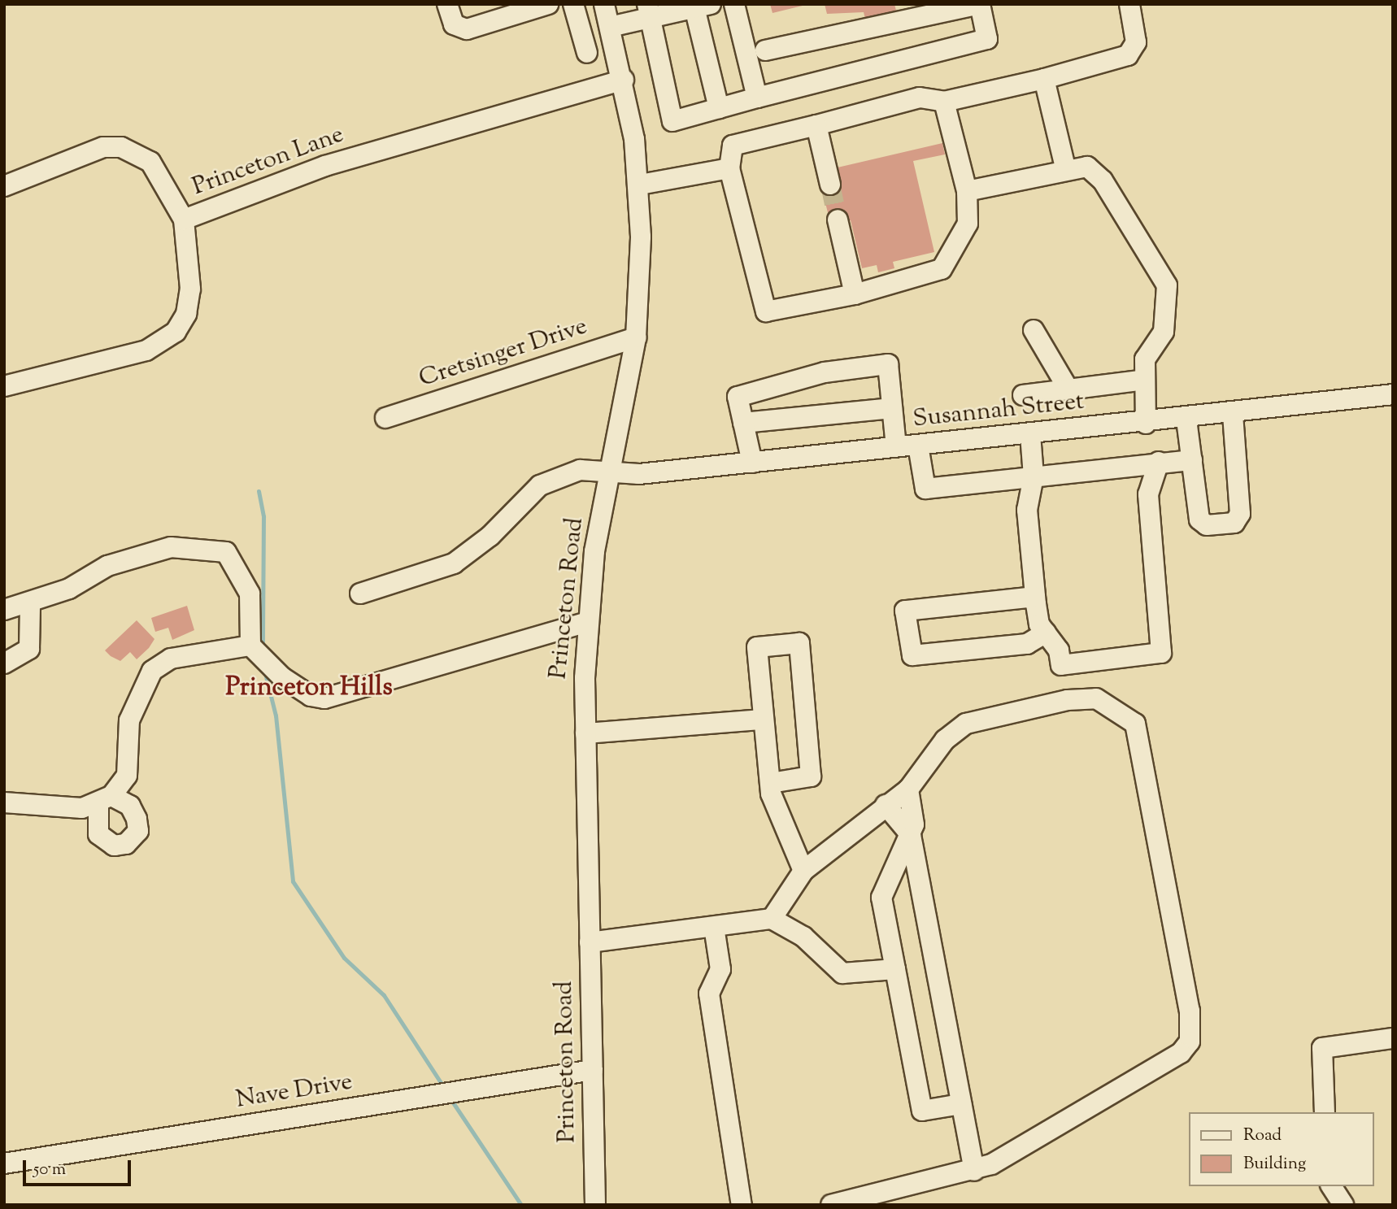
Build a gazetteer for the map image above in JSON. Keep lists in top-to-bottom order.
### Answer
{
  "streets": {
    "street": [
      "Princeton Lane",
      "Cretsinger Drive",
      "Susannah Street",
      "Princeton Road",
      "Nave Drive"
    ]
  },
  "crossings": [
    ["Princeton Lane", "Princeton Road"],
    ["Cretsinger Drive", "Princeton Road"],
    ["Susannah Street", "Princeton Road"],
    ["Princeton Road", "Nave Drive"]
  ],
  "districts": ["Princeton Hills"],
  "legend": ["Road", "Building"],
  "scale_bar": "50 m"
}
